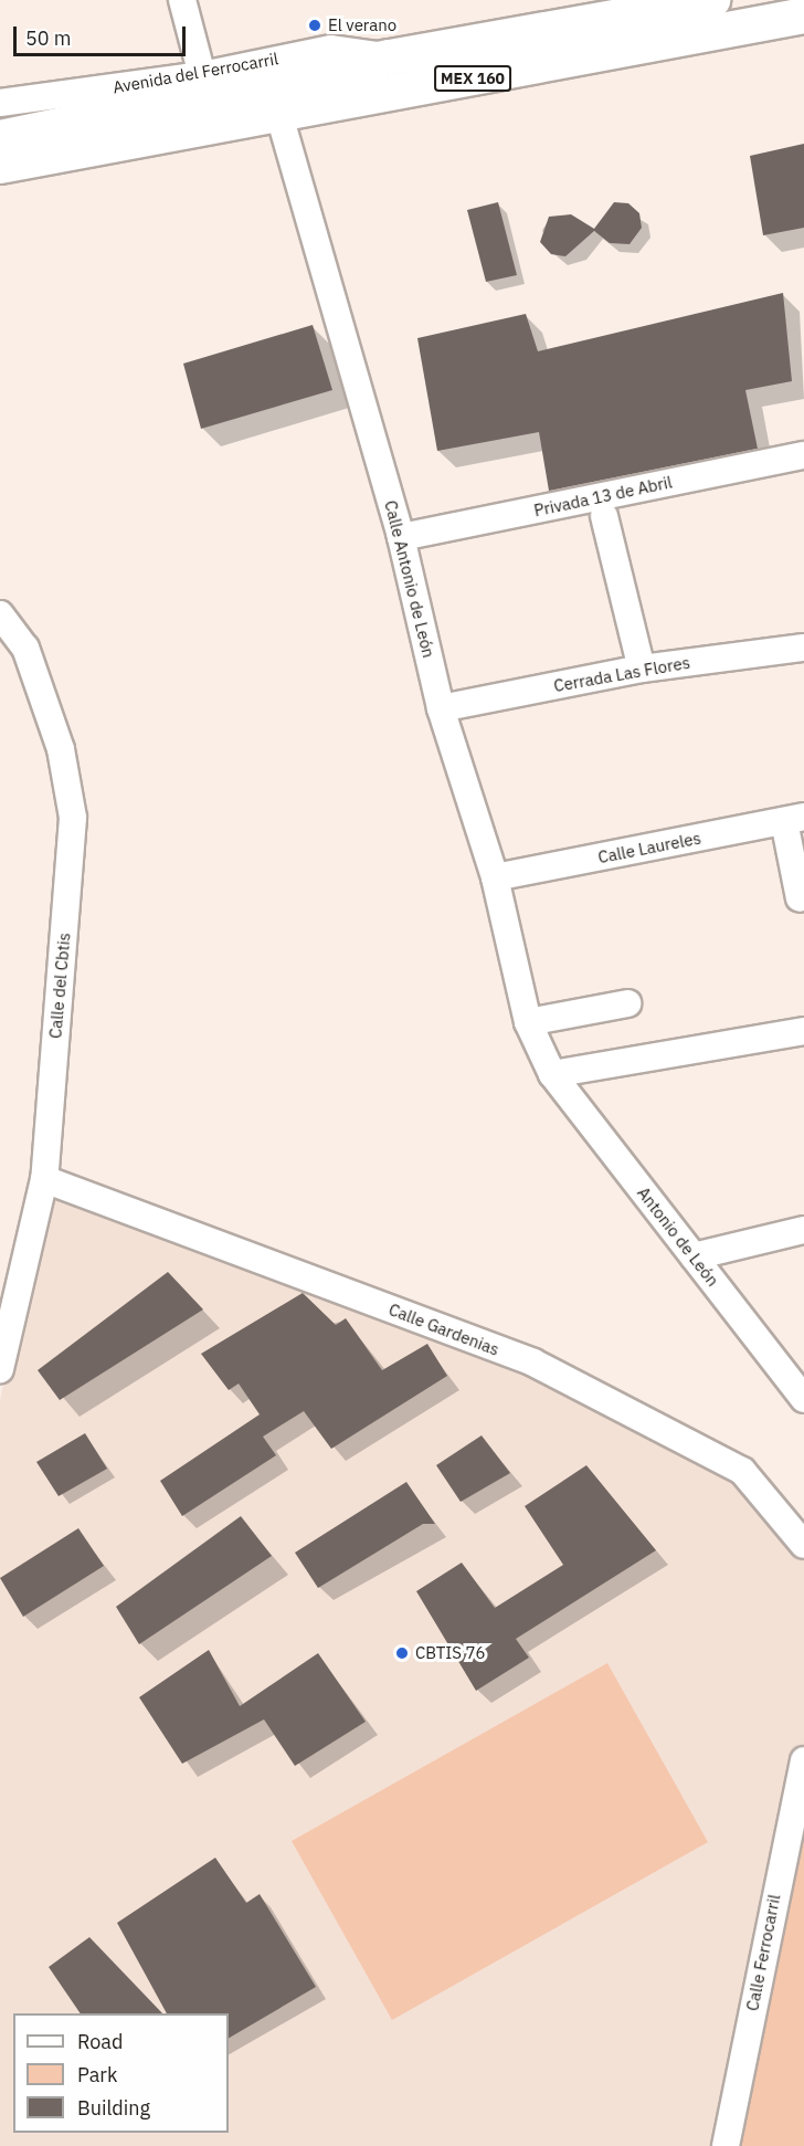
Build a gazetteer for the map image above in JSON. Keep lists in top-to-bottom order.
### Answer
{
  "streets": {
    "main road": ["MEX 160"],
    "street": [
      "Avenida del Ferrocarril",
      "Privada 13 de Abril",
      "Calle Antonio de León",
      "Cerrada Las Flores",
      "Calle Laureles",
      "Calle del Cbtis",
      "Antonio de León",
      "Calle Gardenias",
      "Calle Ferrocarril"
    ]
  },
  "crossings": [
    ["Avenida del Ferrocarril", "MEX 160"],
    ["MEX 160", "Calle Antonio de León"],
    ["Privada 13 de Abril", "Calle Antonio de León"],
    ["Calle Antonio de León", "Cerrada Las Flores"],
    ["Calle Antonio de León", "Calle Laureles"],
    ["Calle Antonio de León", "Antonio de León"],
    ["Calle del Cbtis", "Calle Gardenias"]
  ],
  "places": ["El verano", "CBTIS 76"],
  "legend": ["Road", "Park", "Building"],
  "scale_bar": "50 m"
}
